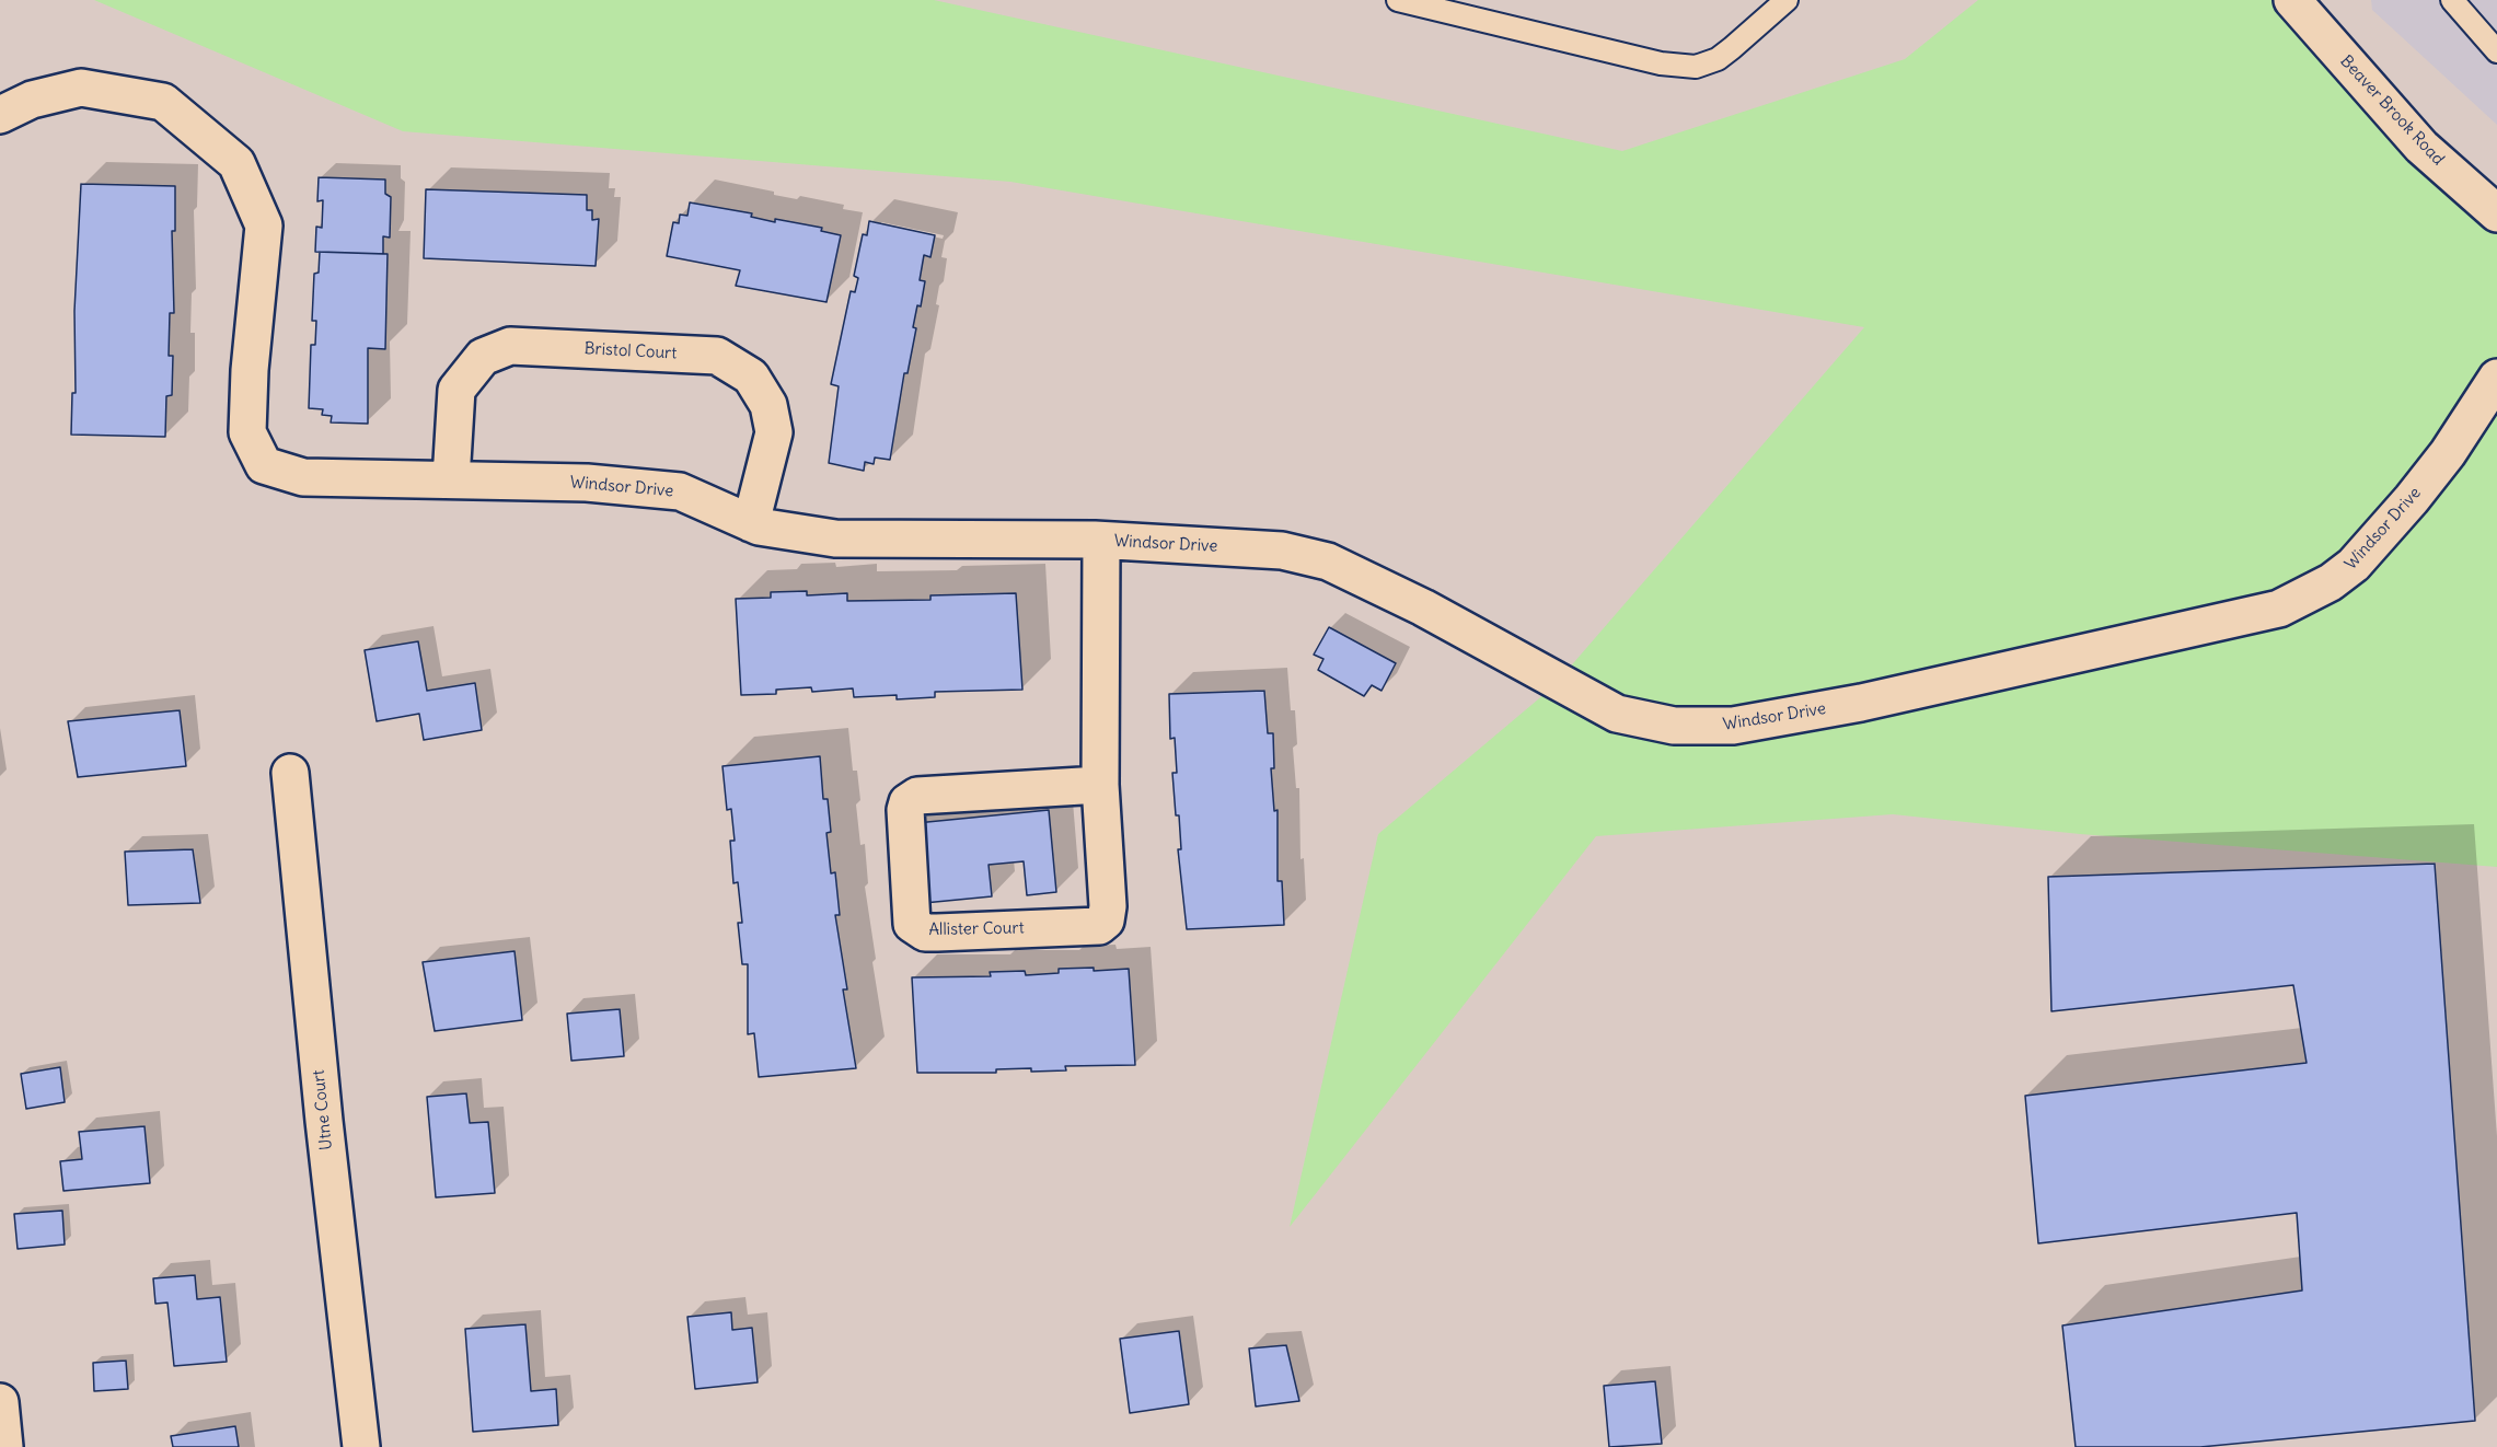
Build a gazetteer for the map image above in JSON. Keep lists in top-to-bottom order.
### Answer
{
  "streets": {
    "street": [
      "Beaver Brook Road",
      "Bristol Court",
      "Windsor Drive",
      "Allister Court",
      "Utne Court"
    ]
  },
  "crossings": [
    ["Bristol Court", "Windsor Drive"],
    ["Windsor Drive", "Allister Court"]
  ]
}
